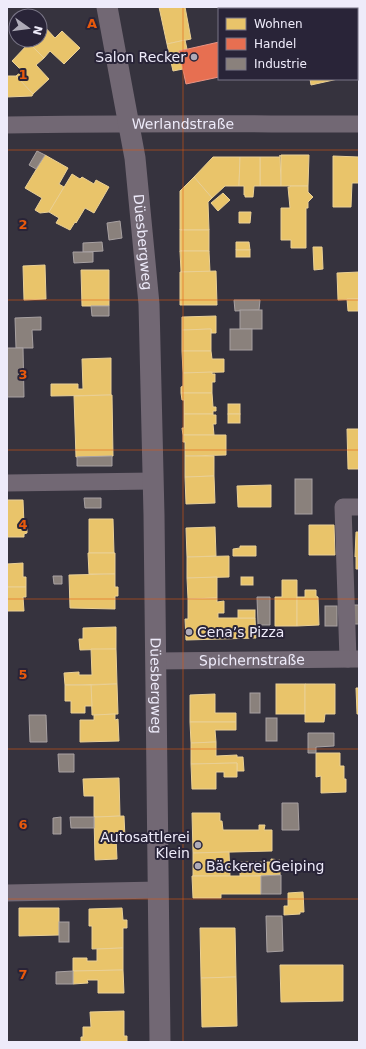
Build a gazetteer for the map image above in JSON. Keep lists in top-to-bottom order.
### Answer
{
  "streets": {
    "street": ["Werlandstraße", "Düesbergweg", "Spichernstraße"]
  },
  "crossings": [
    ["Werlandstraße", "Düesbergweg"],
    ["Düesbergweg", "Spichernstraße"]
  ],
  "places": [
    "Salon Recker",
    "Cena’s Pizza",
    "Autosattlerei Klein",
    "Bäckerei Geiping"
  ],
  "legend": ["Wohnen", "Handel", "Industrie"],
  "north": "right",
  "grid": {
    "columns": ["A"],
    "rows": [
      "1",
      "2",
      "3",
      "4",
      "5",
      "6",
      "7"
    ]
  }
}
